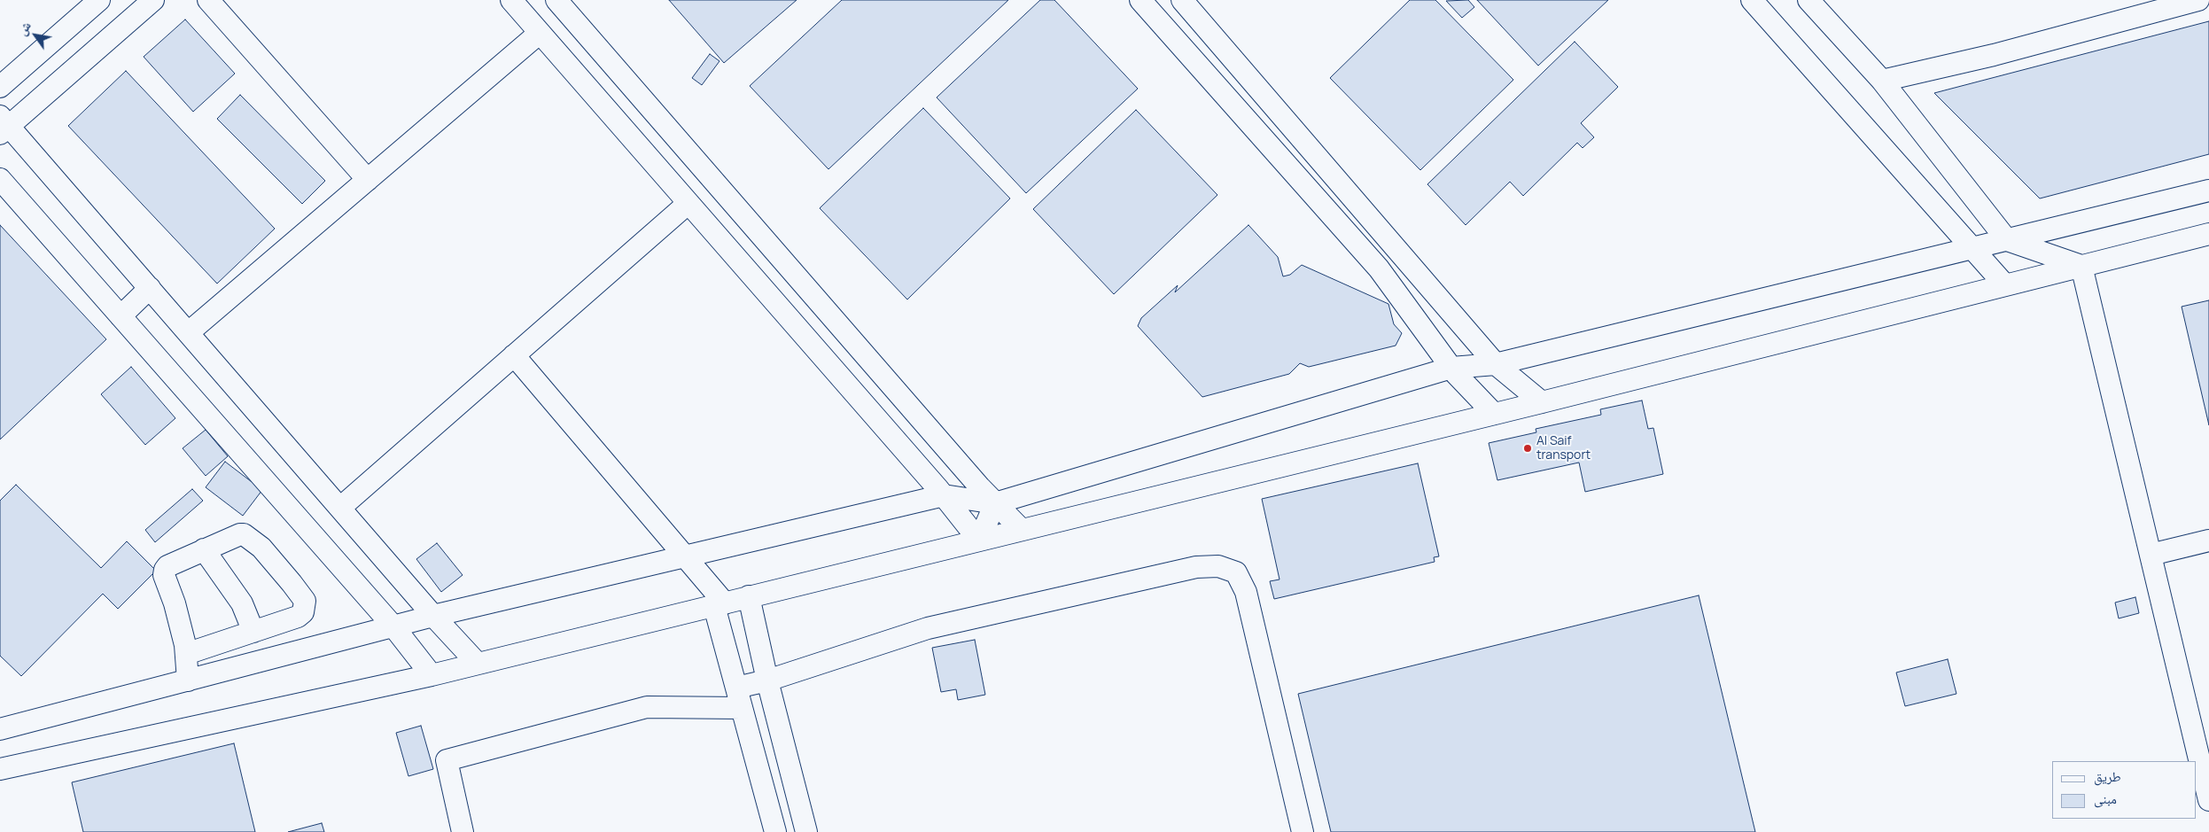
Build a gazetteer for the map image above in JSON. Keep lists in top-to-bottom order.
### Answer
{
  "places": ["Al Saif transport"],
  "legend": ["طريق", "مبنى"],
  "north": "top left"
}
